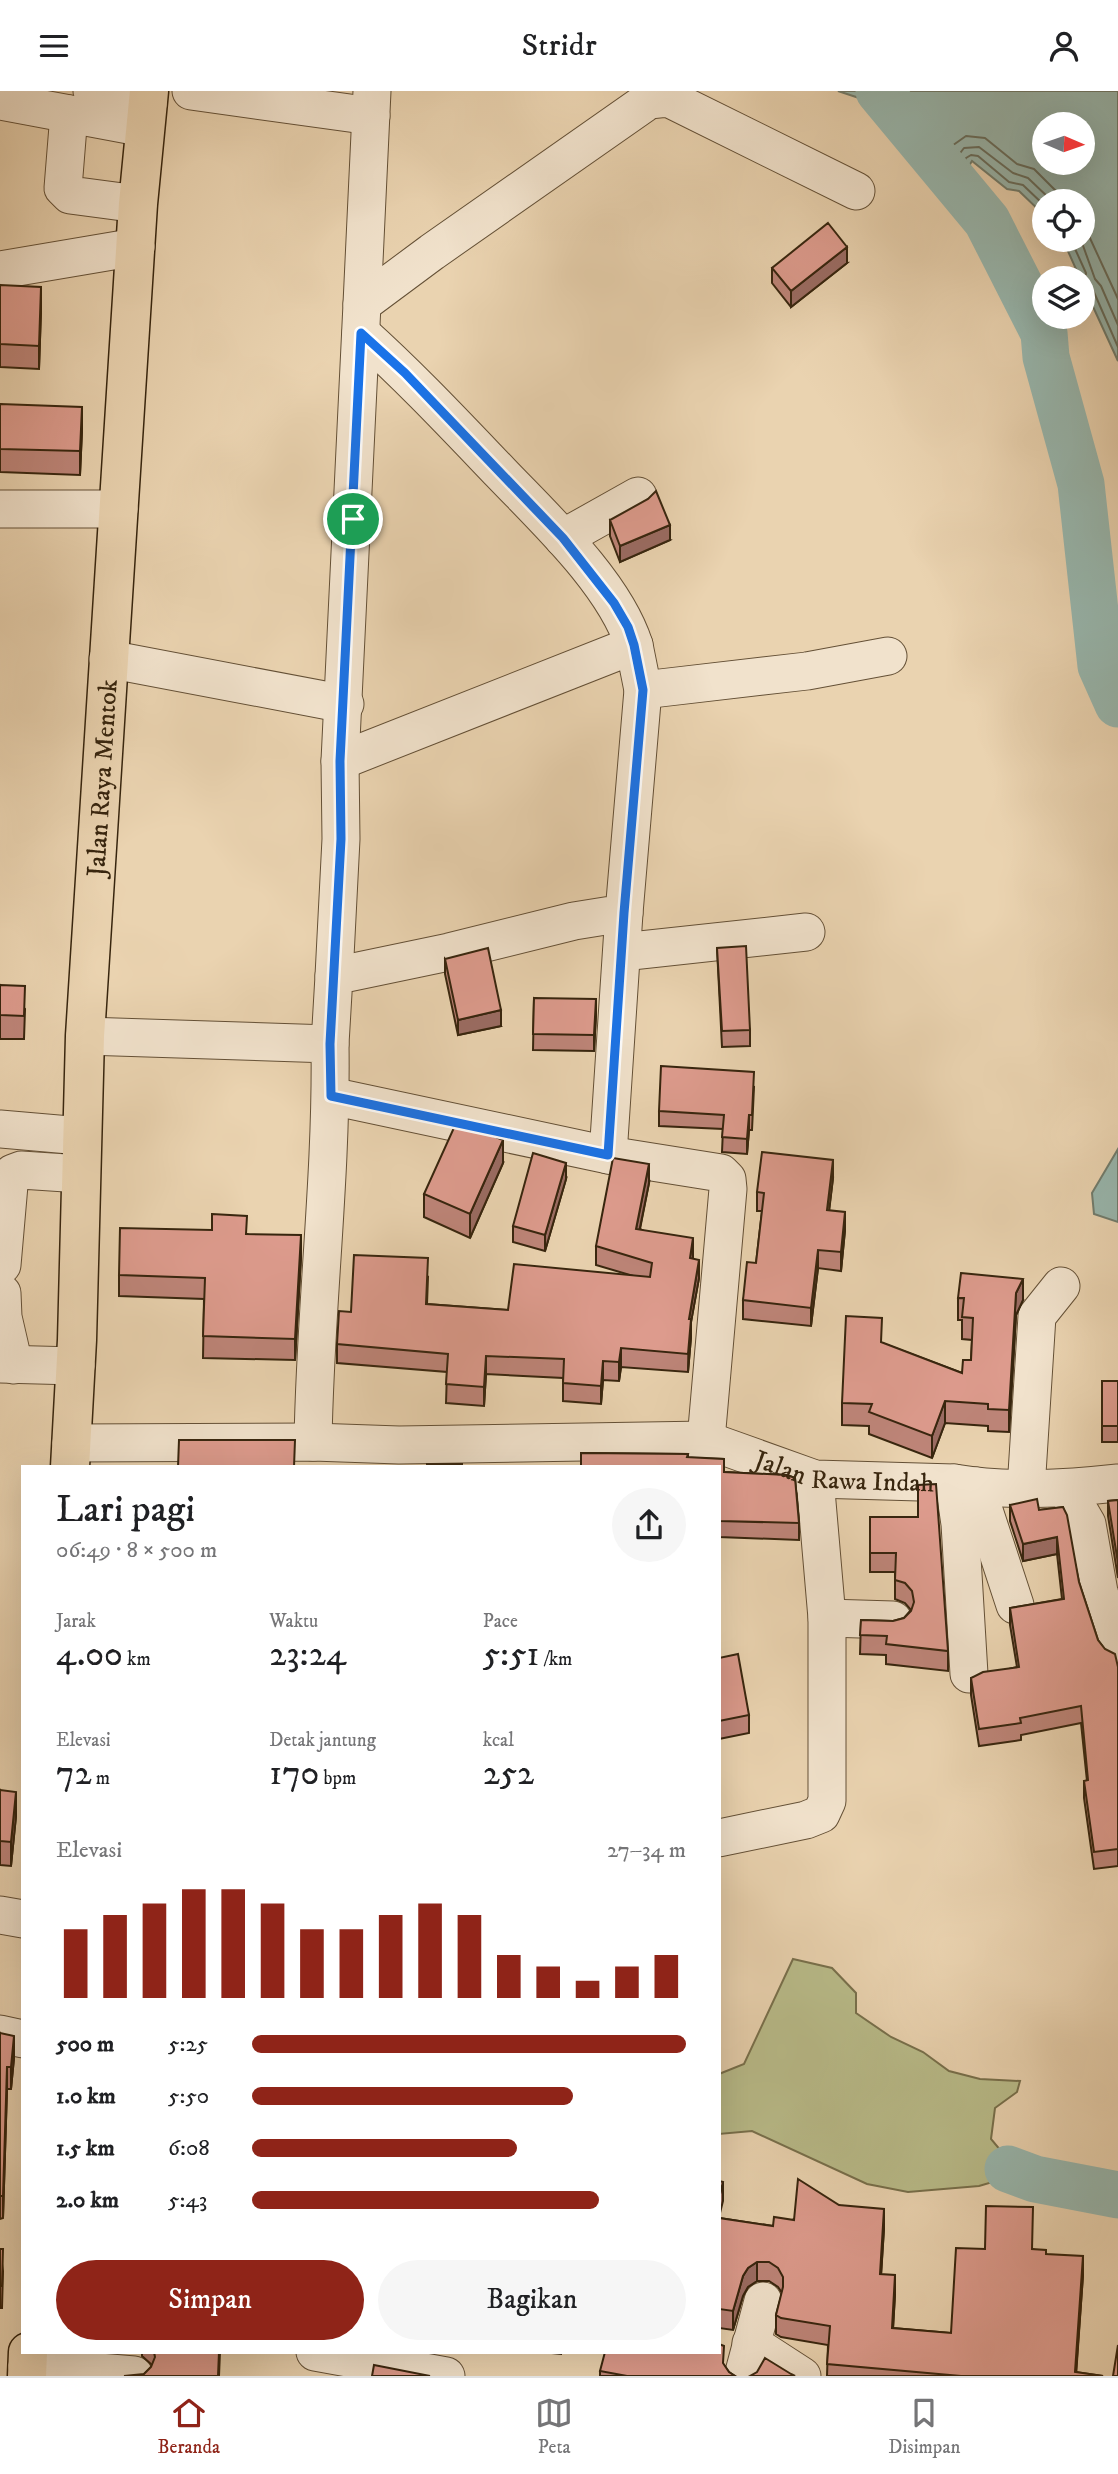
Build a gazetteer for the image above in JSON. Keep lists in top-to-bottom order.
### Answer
{
  "streets": {
    "highway": ["Jalan Raya Mentok"],
    "street": ["Jalan Rawa Indah"]
  },
  "crossings": [
    ["Jalan Raya Mentok", "Jalan Rawa Indah"]
  ],
  "north": "right",
  "page": {
    "header": "Stridr",
    "heading": ["Lari pagi", "06:49 · 8 × 500 m"],
    "stats": [
      ["Jarak", "4.00 km"],
      ["Waktu", "23:24"],
      ["Pace", "5:51 /km"],
      ["Elevasi", "72 m"],
      ["Detak jantung", "170 bpm"],
      ["kcal", "252"]
    ],
    "chart": ["Elevasi", "27–34 m"],
    "list": [
      {
        "name": "500 m",
        "note": "5:25"
      },
      {
        "name": "1.0 km",
        "note": "5:50"
      },
      {
        "name": "1.5 km",
        "note": "6:08"
      },
      {
        "name": "2.0 km",
        "note": "5:43"
      }
    ],
    "buttons": ["Simpan", "Bagikan"],
    "tabs": ["Beranda", "Peta", "Disimpan"]
  }
}
